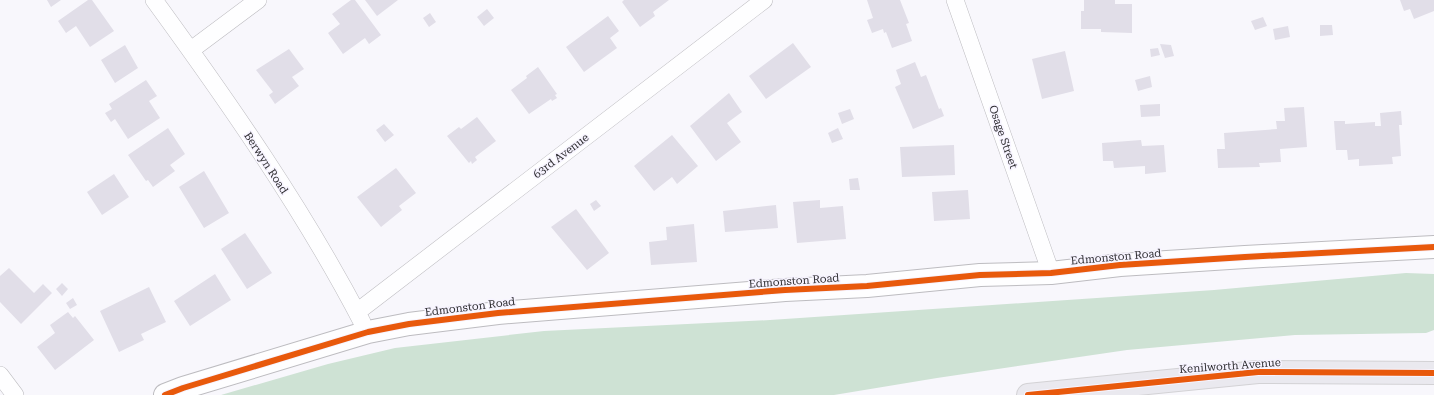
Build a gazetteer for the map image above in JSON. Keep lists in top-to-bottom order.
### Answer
{
  "streets": {
    "main road": ["Kenilworth Avenue"],
    "street": [
      "Osage Street",
      "63rd Avenue",
      "Berwyn Road",
      "Edmonston Road"
    ]
  },
  "crossings": [
    ["Osage Street", "Edmonston Road"],
    ["63rd Avenue", "Berwyn Road"],
    ["Berwyn Road", "Edmonston Road"]
  ]
}
